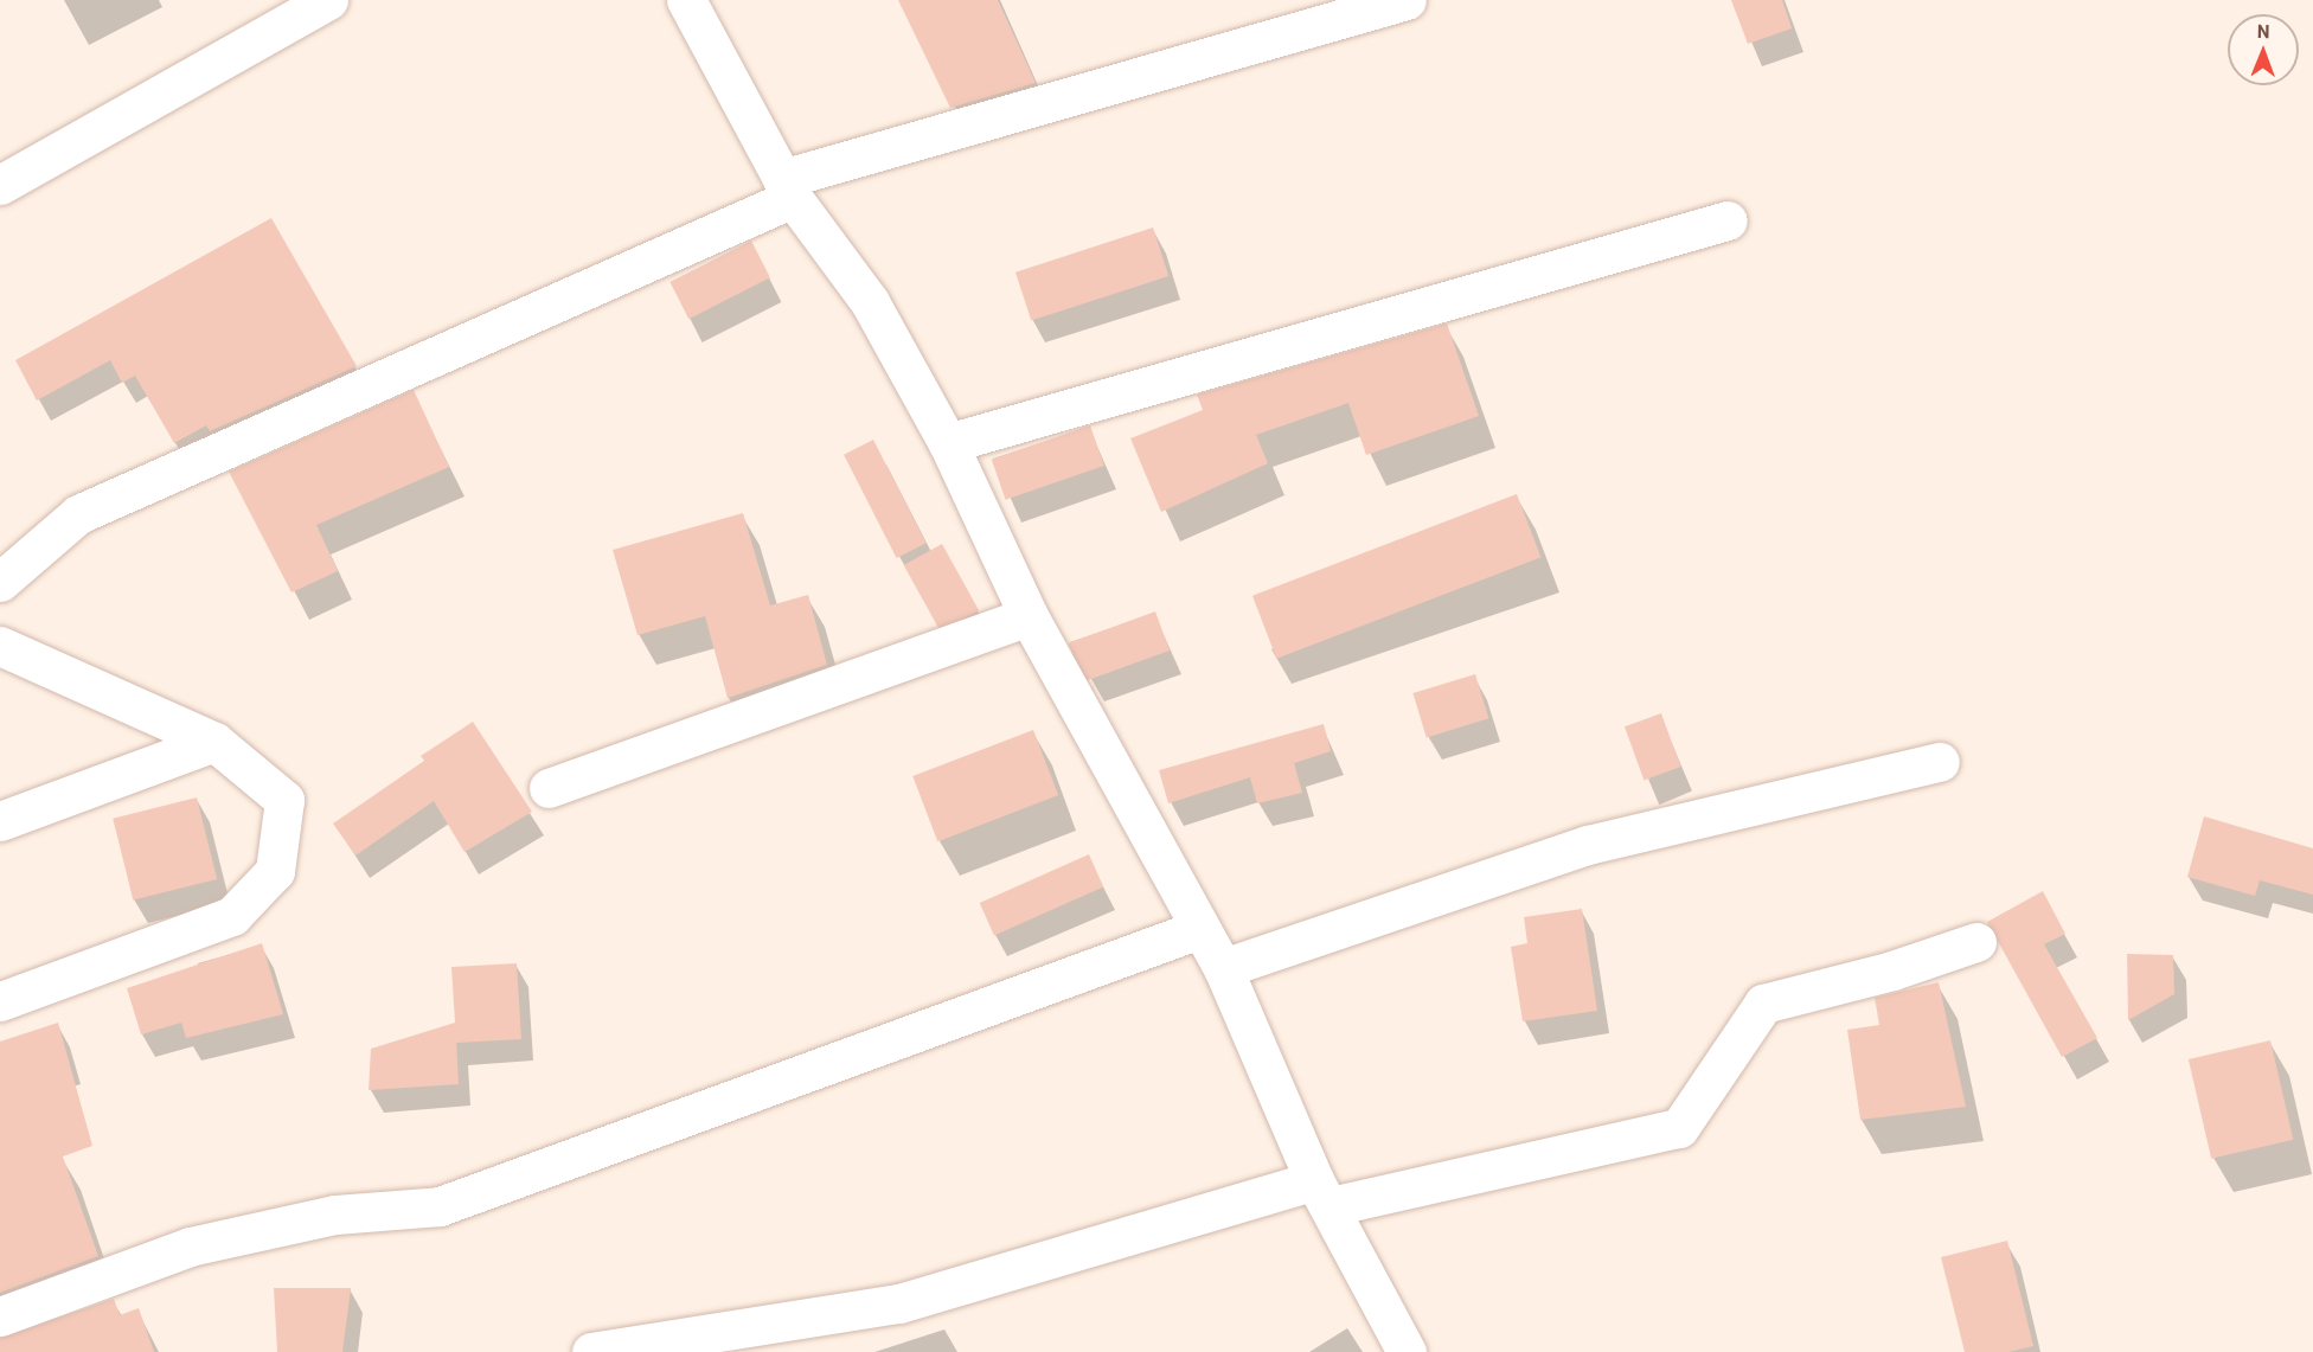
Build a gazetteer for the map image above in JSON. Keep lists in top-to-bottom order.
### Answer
{
  "north": "top"
}
